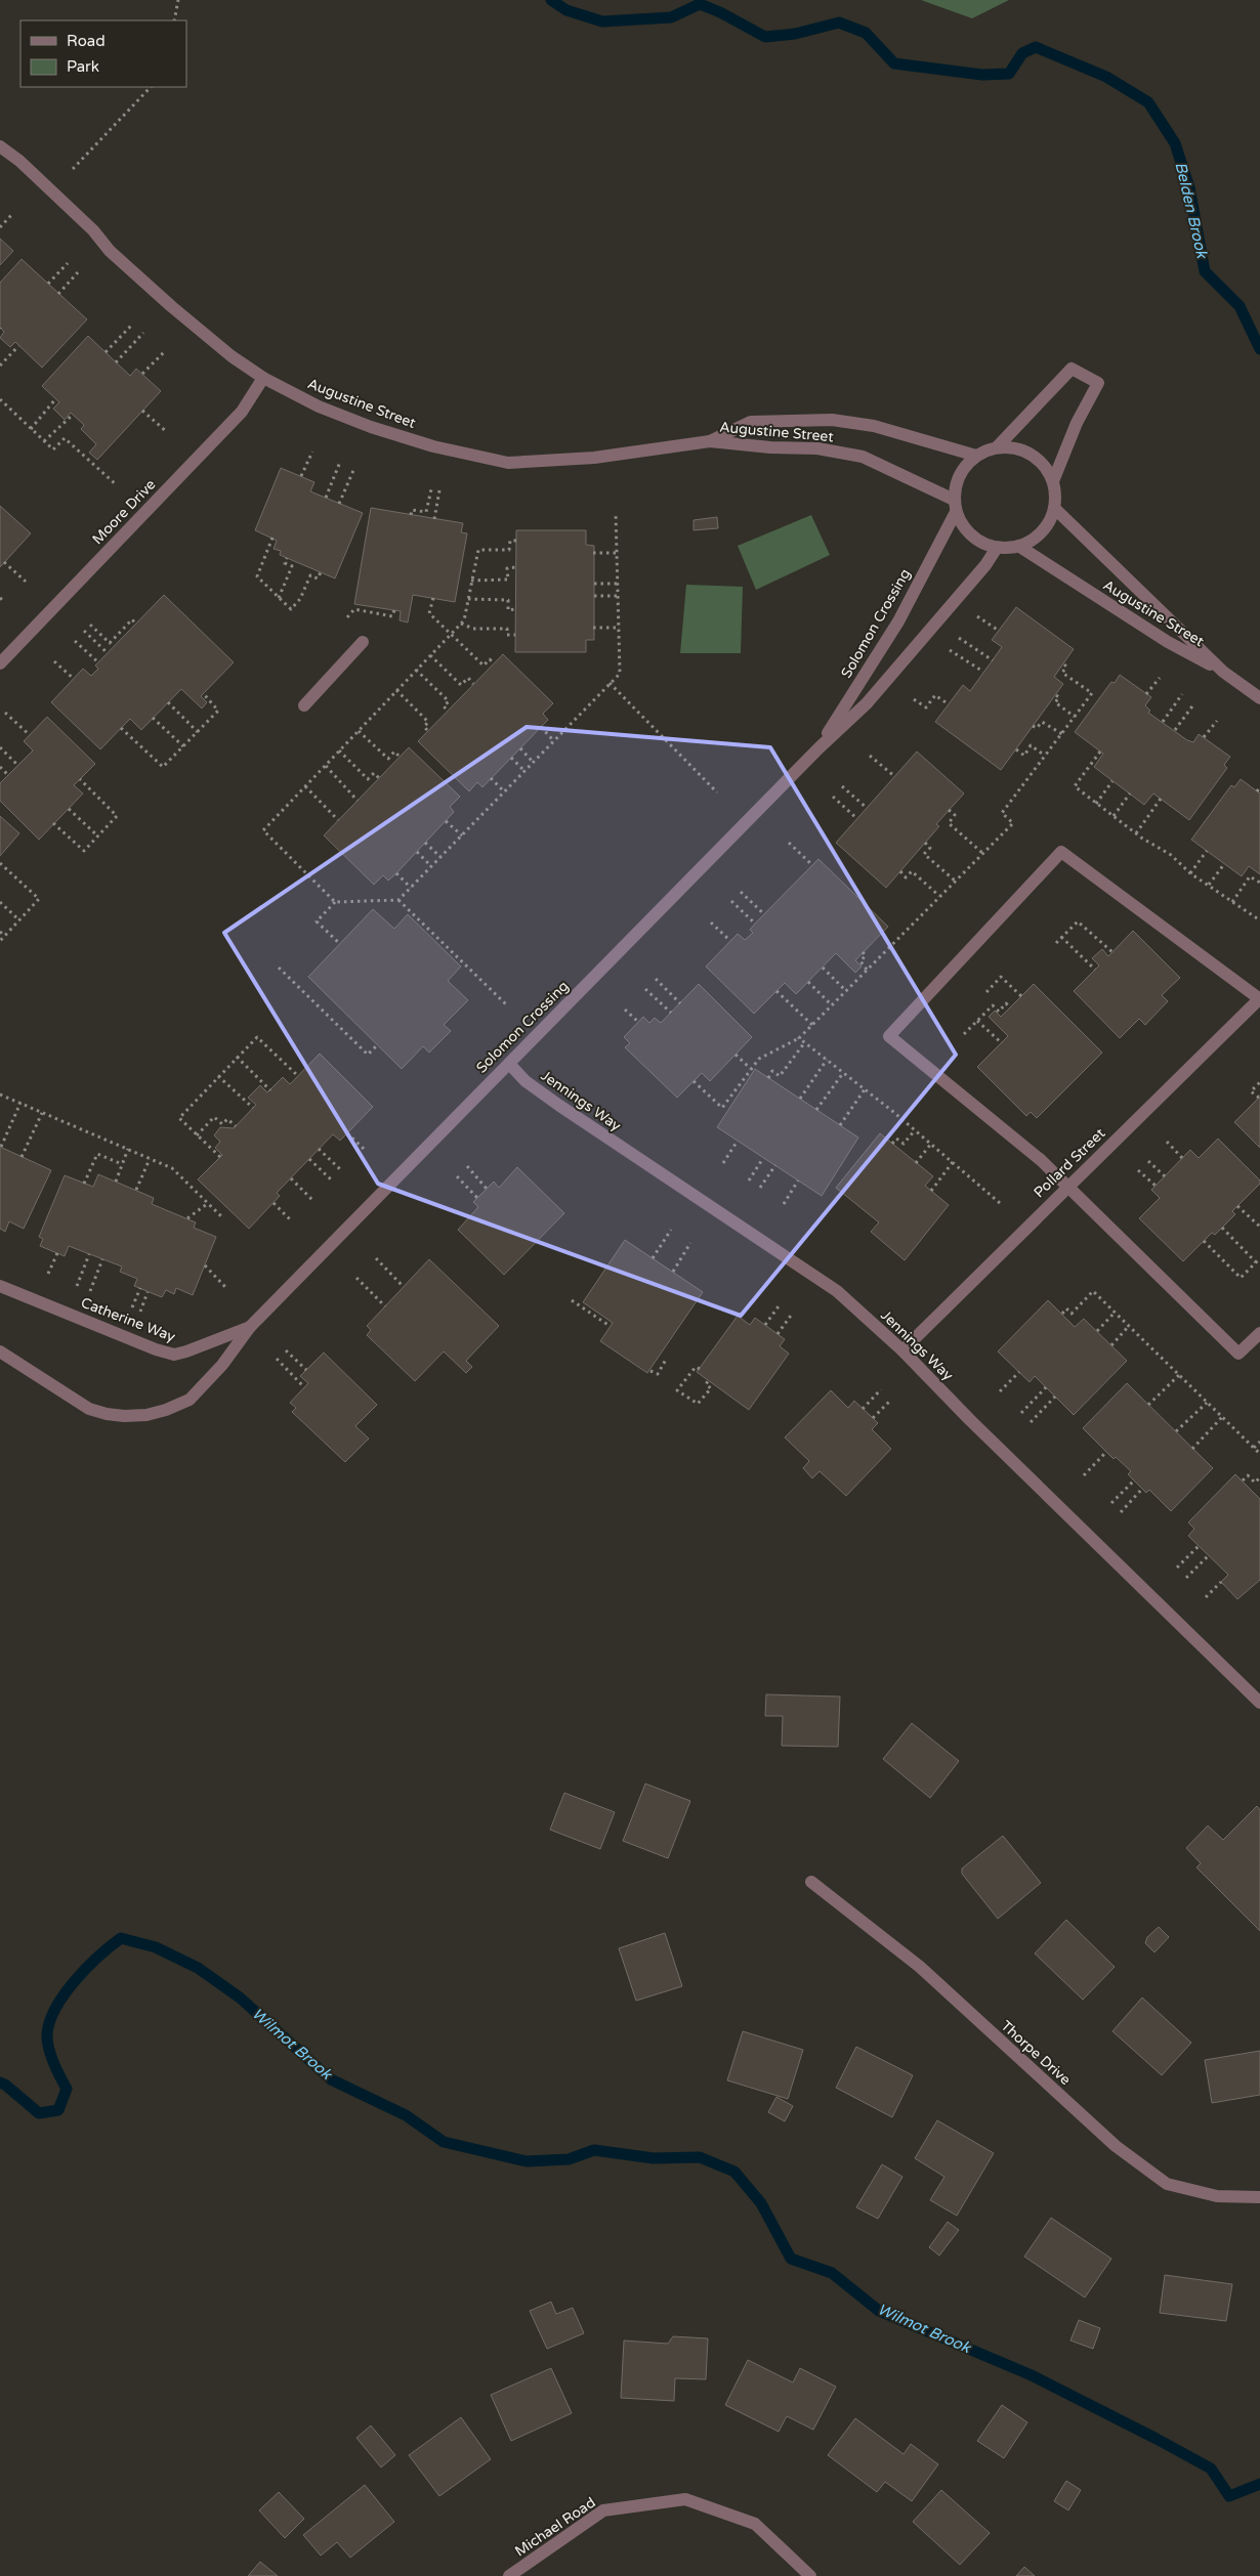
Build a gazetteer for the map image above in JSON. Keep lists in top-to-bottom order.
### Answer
{
  "streets": {
    "street": [
      "Augustine Street",
      "Moore Drive",
      "Solomon Crossing",
      "Jennings Way",
      "Pollard Street",
      "Catherine Way",
      "Thorpe Drive",
      "Michael Road"
    ]
  },
  "crossings": [
    ["Augustine Street", "Moore Drive"],
    ["Augustine Street", "Solomon Crossing"],
    ["Solomon Crossing", "Jennings Way"],
    ["Solomon Crossing", "Catherine Way"],
    ["Jennings Way", "Pollard Street"]
  ],
  "water": ["Belden Brook", "Wilmot Brook"],
  "legend": ["Road", "Park"]
}
